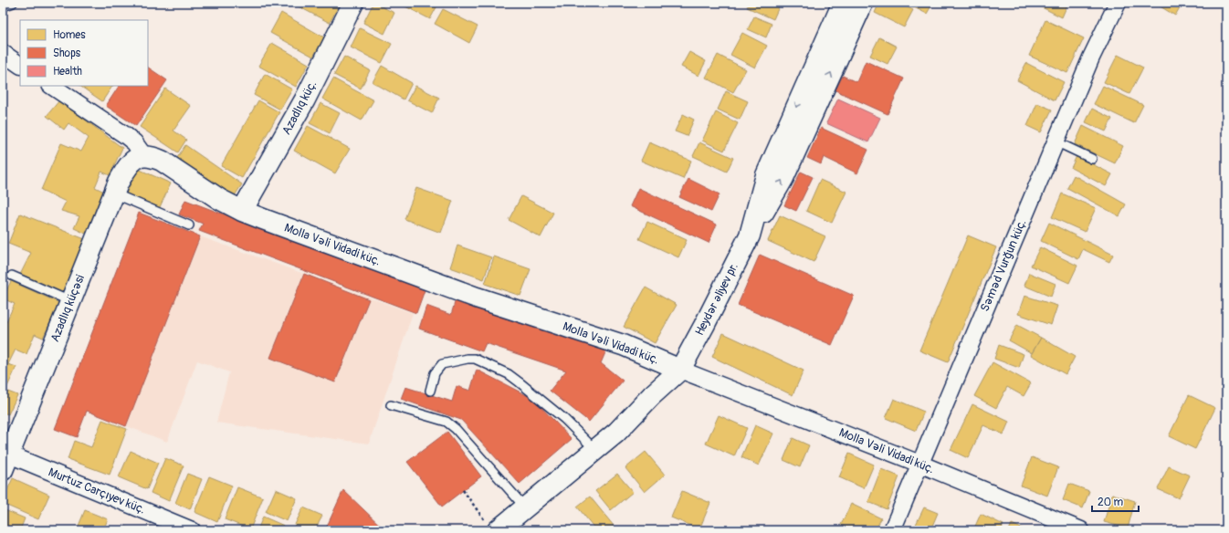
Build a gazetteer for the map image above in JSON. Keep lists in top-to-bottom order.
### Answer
{
  "streets": {
    "street": [
      "Azadlıq küç.",
      "Molla Vəli Vidadi küç.",
      "Səməd Vurğun küç.",
      "Heydər Əliyev pr.",
      "Azadlıq küçəsi",
      "Murtuz Carçıyev küç."
    ]
  },
  "crossings": [
    ["Azadlıq küç.", "Molla Vəli Vidadi küç."],
    ["Molla Vəli Vidadi küç.", "Səməd Vurğun küç."],
    ["Molla Vəli Vidadi küç.", "Heydər Əliyev pr."],
    ["Molla Vəli Vidadi küç.", "Azadlıq küçəsi"],
    ["Azadlıq küçəsi", "Murtuz Carçıyev küç."]
  ],
  "legend": ["Homes", "Shops", "Health"],
  "scale_bar": "20 m"
}
